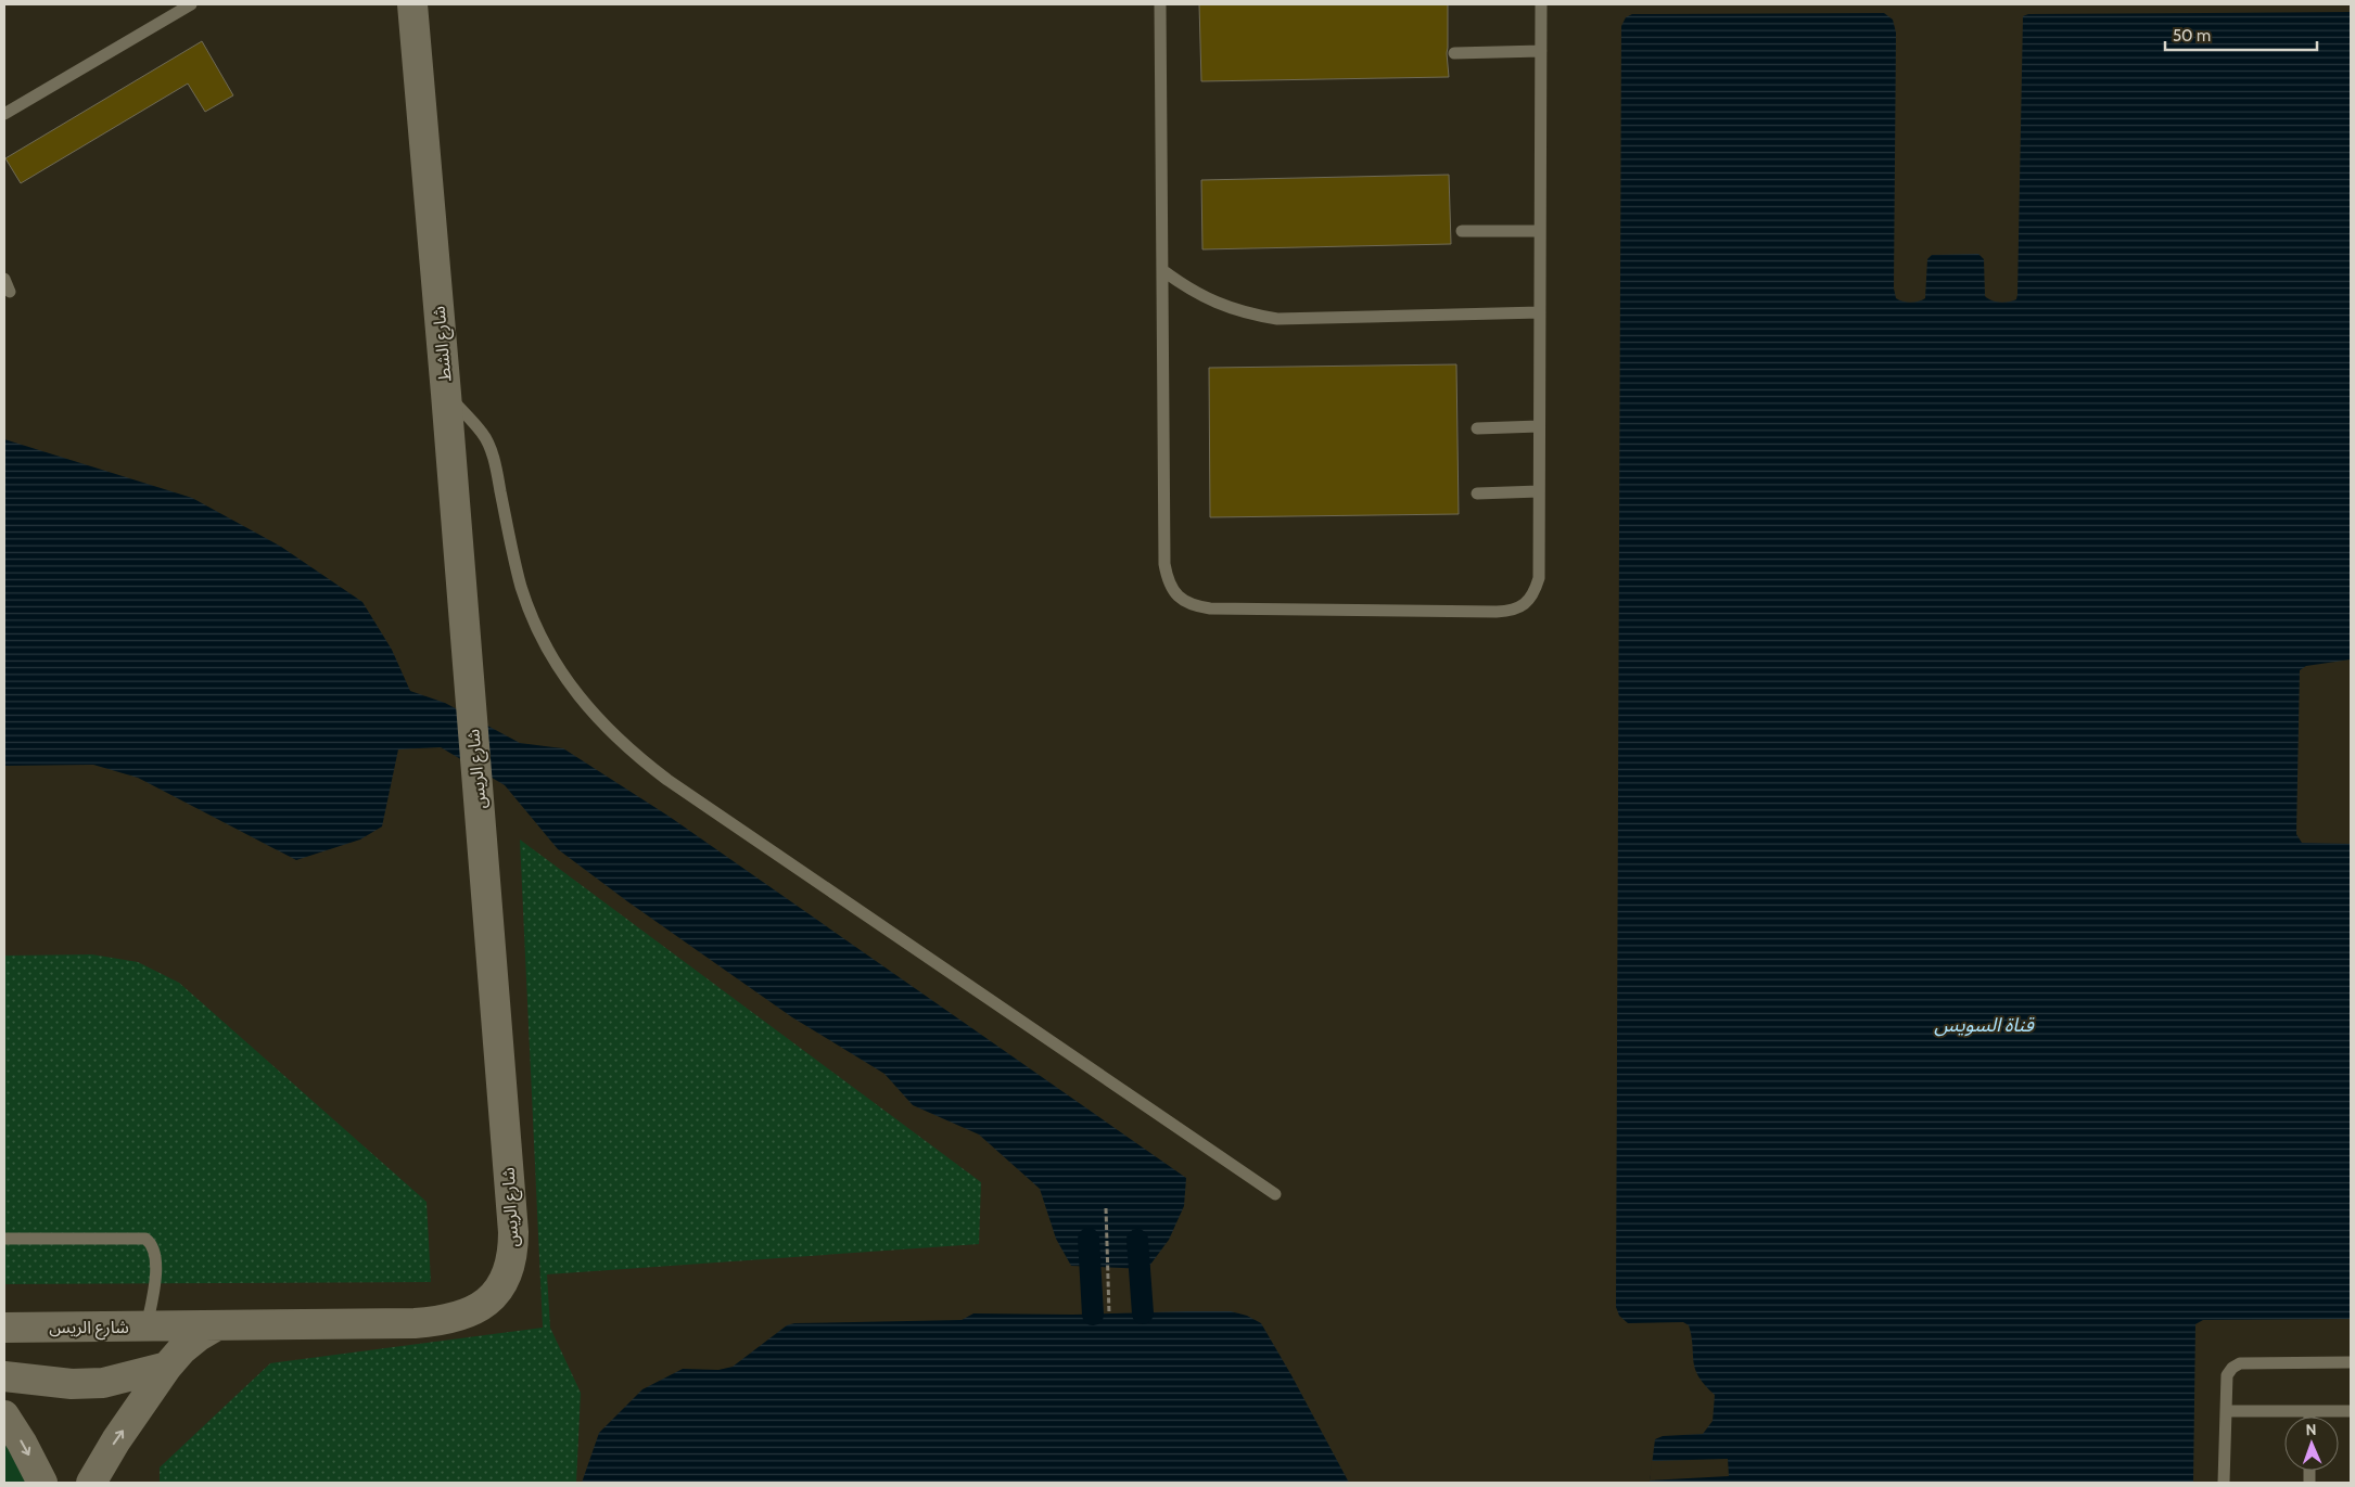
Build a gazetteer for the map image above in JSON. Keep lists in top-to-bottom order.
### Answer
{
  "streets": {
    "street": ["شارع الشط", "شارع الريس"]
  },
  "crossings": [
    ["شارع الشط", "شارع الريس"]
  ],
  "water": ["قناة السويس"],
  "scale_bar": "50 m",
  "north": "top"
}
